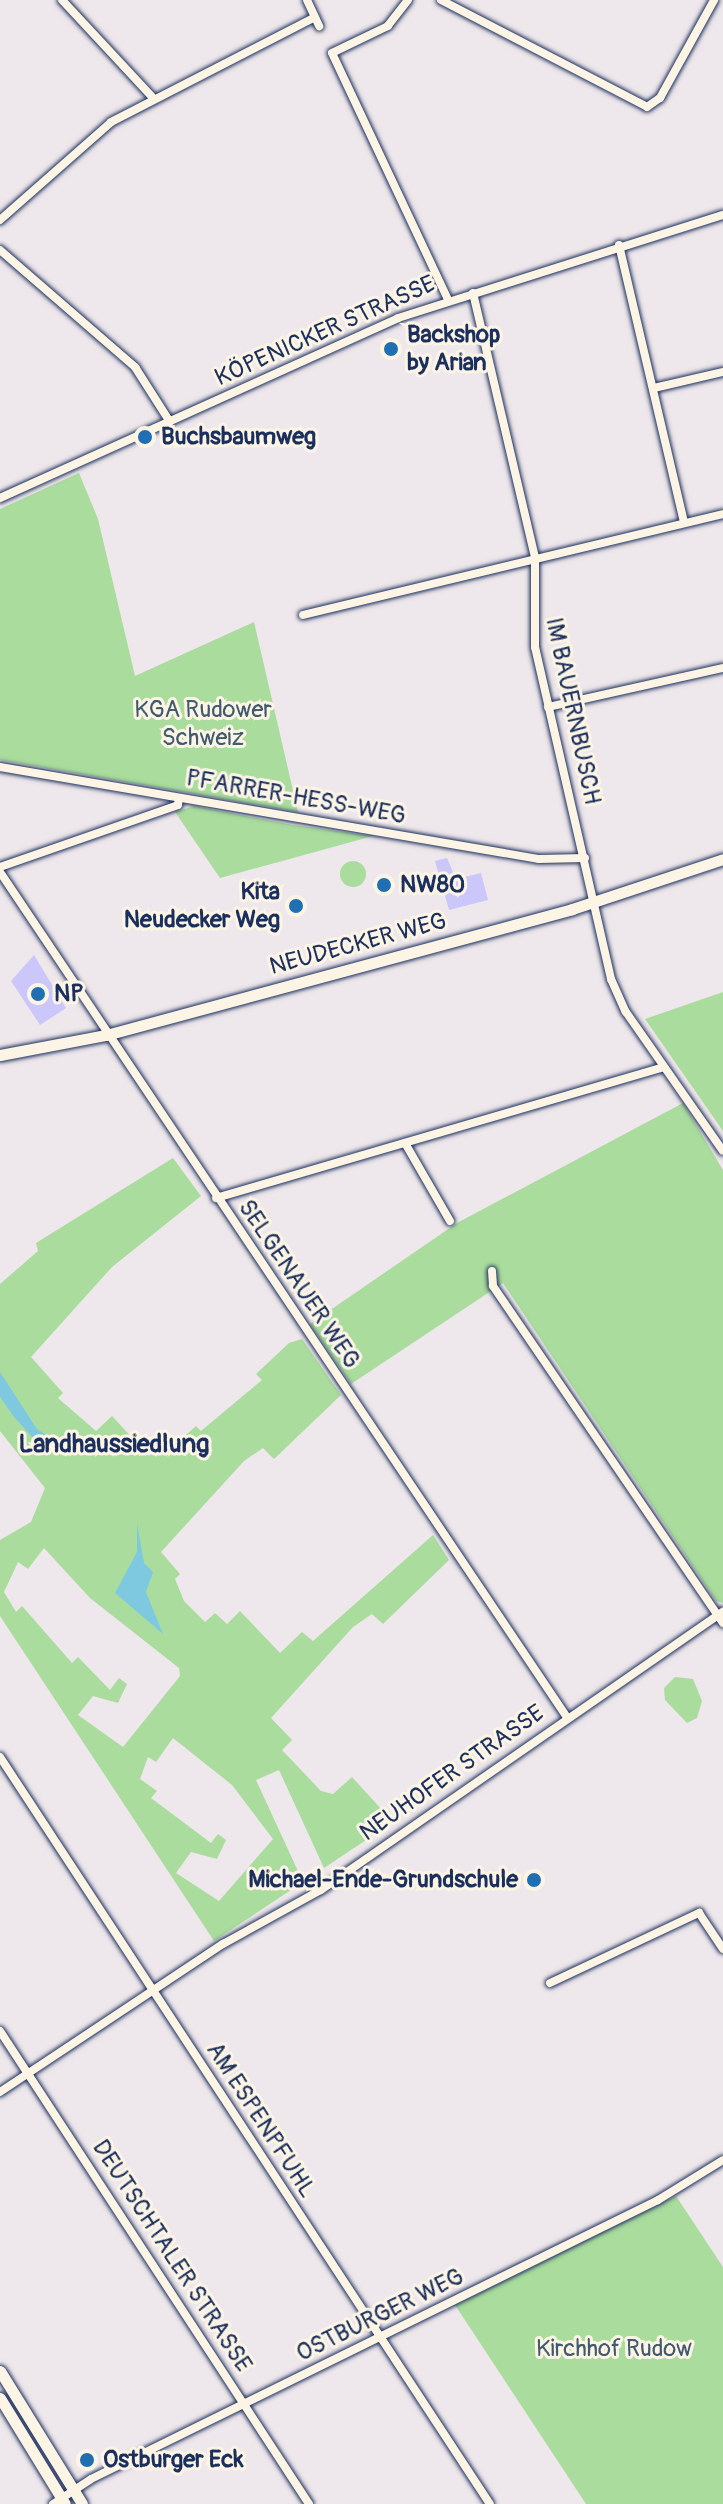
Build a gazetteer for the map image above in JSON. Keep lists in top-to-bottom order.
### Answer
{
  "streets": {
    "street": [
      "KÖPENICKER STRASSE",
      "IM BAUERNBUSCH",
      "PFARRER-HESS-WEG",
      "NEUDECKER WEG",
      "SELGENAUER WEG",
      "NEUHOFER STRASSE",
      "AM ESPENPFUHL",
      "DEUTSCHTALER STRASSE",
      "OSTBURGER WEG"
    ]
  },
  "crossings": [
    ["KÖPENICKER STRASSE", "IM BAUERNBUSCH"],
    ["IM BAUERNBUSCH", "PFARRER-HESS-WEG"],
    ["IM BAUERNBUSCH", "NEUDECKER WEG"],
    ["NEUDECKER WEG", "SELGENAUER WEG"],
    ["SELGENAUER WEG", "NEUHOFER STRASSE"],
    ["NEUHOFER STRASSE", "AM ESPENPFUHL"],
    ["NEUHOFER STRASSE", "DEUTSCHTALER STRASSE"],
    ["AM ESPENPFUHL", "OSTBURGER WEG"],
    ["DEUTSCHTALER STRASSE", "OSTBURGER WEG"]
  ],
  "districts": ["Landhaussiedlung"],
  "parks": ["KGA Rudower Schweiz", "Kirchhof Rudow"],
  "places": [
    "Backshop by Arian",
    "Buchsbaumweg",
    "NW80",
    "Kita Neudecker Weg",
    "NP",
    "Michael-Ende-Grundschule",
    "Ostburger Eck"
  ]
}
